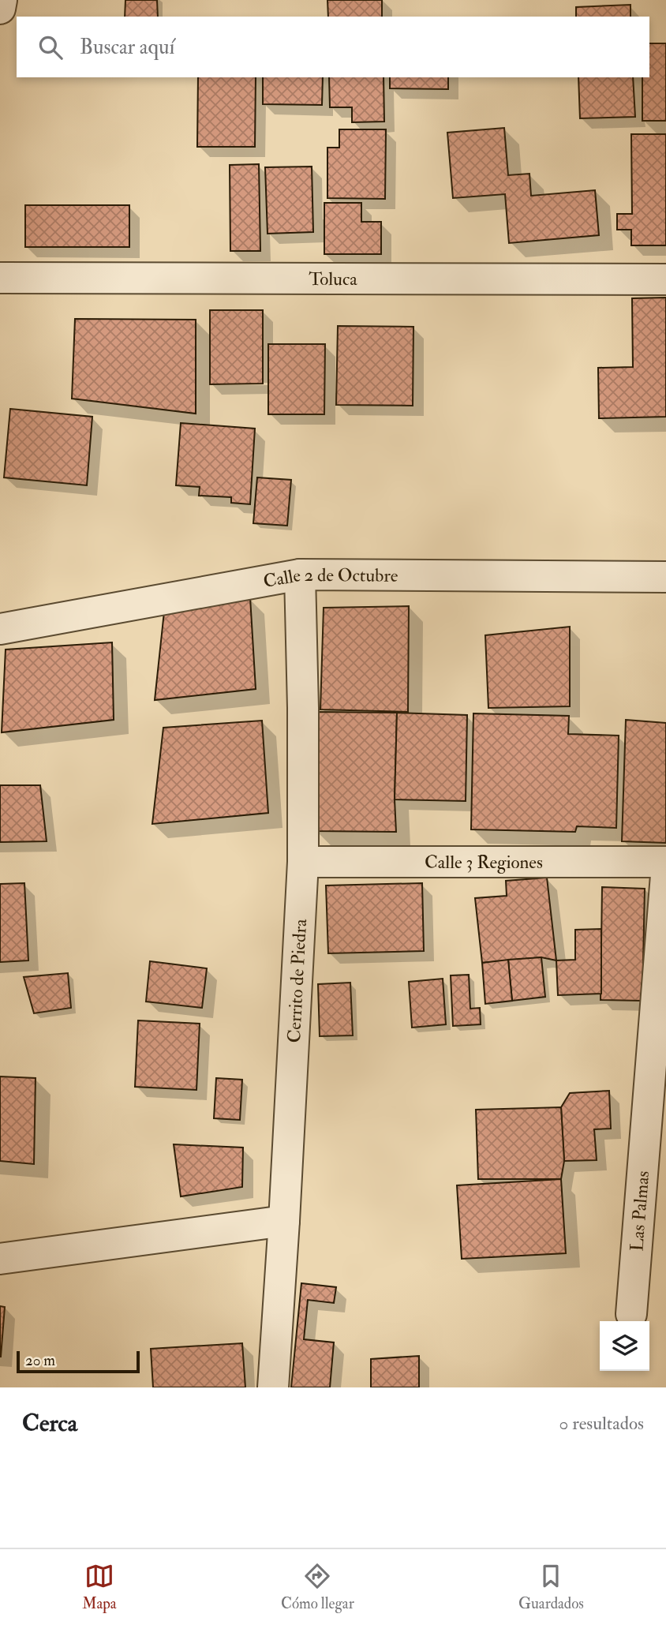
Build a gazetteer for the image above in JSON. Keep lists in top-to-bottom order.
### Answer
{
  "streets": {
    "street": [
      "Toluca",
      "Calle 2 de Octubre",
      "Calle 3 Regiones",
      "Cerrito de Piedra",
      "Las Palmas"
    ]
  },
  "crossings": [
    ["Calle 2 de Octubre", "Cerrito de Piedra"],
    ["Calle 3 Regiones", "Cerrito de Piedra"]
  ],
  "scale_bar": "20 m",
  "page": {
    "search": "Buscar aquí",
    "scale": "20 m",
    "heading": ["Cerca", "0 resultados"],
    "nav": ["Mapa", "Cómo llegar", "Guardados"]
  }
}
